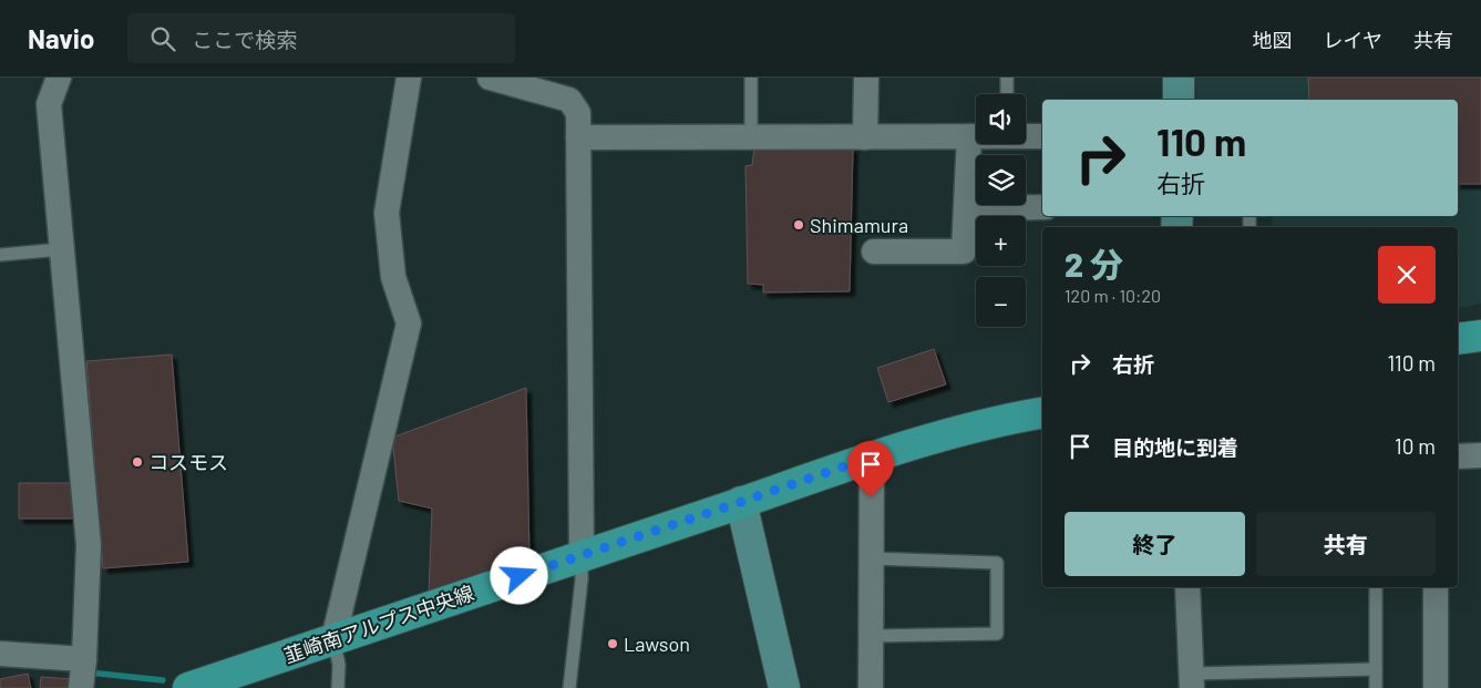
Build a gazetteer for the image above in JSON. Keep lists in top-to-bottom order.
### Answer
{
  "streets": {
    "main road": ["韮崎南アルプス中央線"]
  },
  "places": ["Shimamura", "コスモス", "Lawson"],
  "page": {
    "header": "Navio",
    "search": "ここで検索",
    "nav": ["地図", "レイヤ", "共有"],
    "map_buttons": ["+", "−"],
    "turn": ["110 m", "右折"],
    "heading": ["2 分", "120 m · 10:20"],
    "list": [
      {
        "name": "右折",
        "value": "110 m"
      },
      {
        "name": "目的地に到着",
        "value": "10 m"
      }
    ],
    "buttons": ["終了", "共有"]
  }
}
